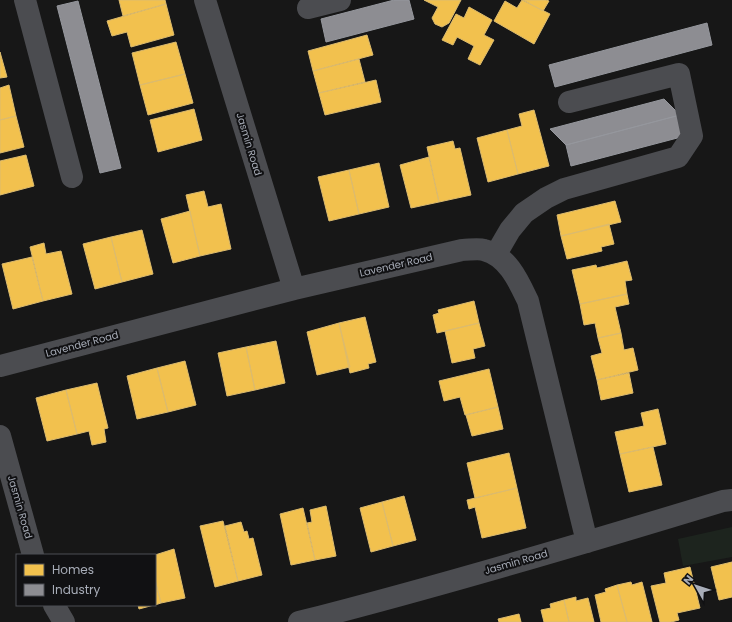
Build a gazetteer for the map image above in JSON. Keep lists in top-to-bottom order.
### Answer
{
  "streets": {
    "street": ["Jasmin Road", "Lavender Road"]
  },
  "crossings": [
    ["Jasmin Road", "Lavender Road"]
  ],
  "legend": ["Homes", "Industry"],
  "north": "top left"
}
